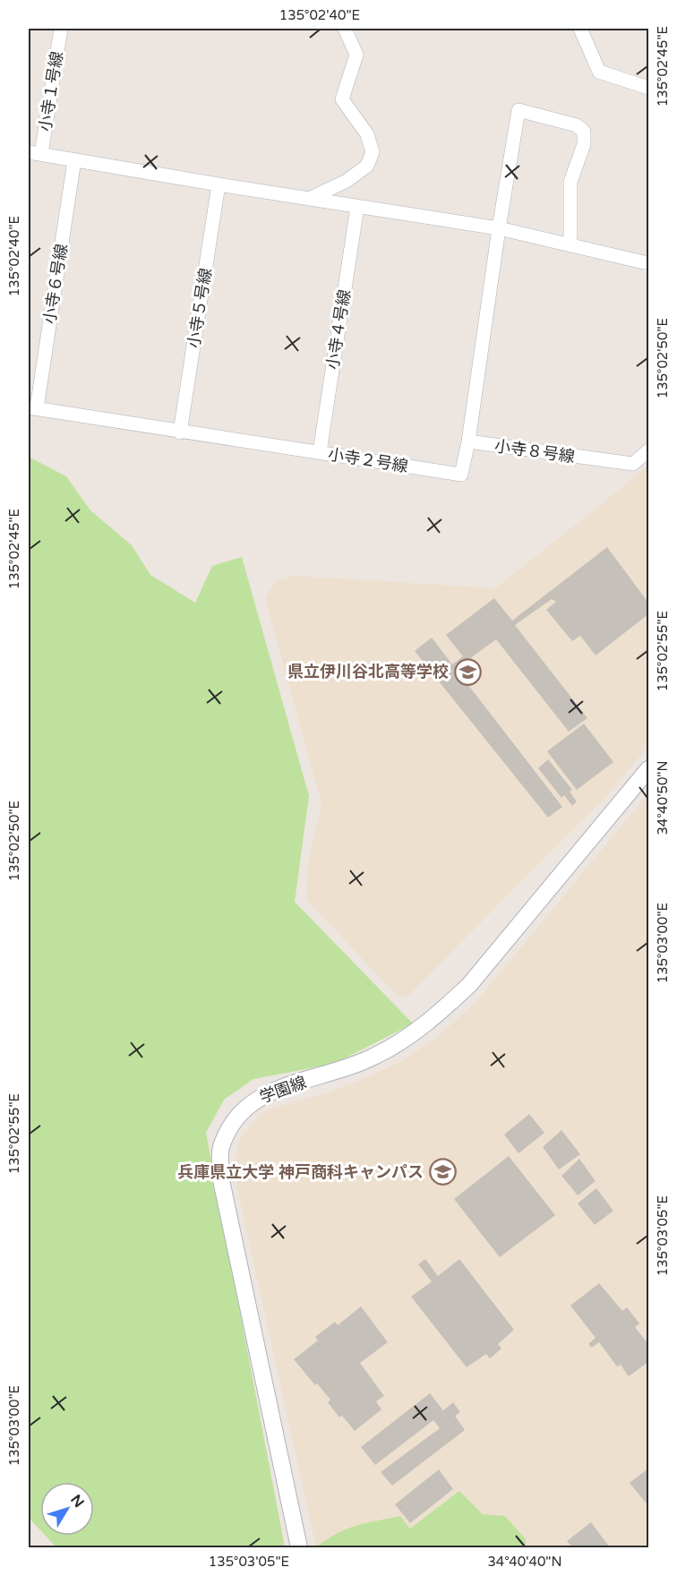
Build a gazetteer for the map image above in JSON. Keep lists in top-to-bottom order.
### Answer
{
  "streets": {
    "street": [
      "小寺１号線",
      "小寺６号線",
      "小寺５号線",
      "小寺４号線",
      "小寺８号線",
      "小寺２号線",
      "学園線"
    ]
  },
  "crossings": [
    ["小寺６号線", "小寺２号線"],
    ["小寺５号線", "小寺２号線"],
    ["小寺４号線", "小寺２号線"],
    ["小寺８号線", "小寺２号線"]
  ],
  "places": {
    "school or university": ["県立伊川谷北高等学校", "兵庫県立大学 神戸商科キャンパス"]
  },
  "north": "top right",
  "coordinates": [
    "135°02'40\"E",
    "135°02'45\"E",
    "135°02'50\"E",
    "135°02'55\"E",
    "34°40'50\"N",
    "135°03'00\"E",
    "135°03'05\"E",
    "34°40'40\"N"
  ]
}
